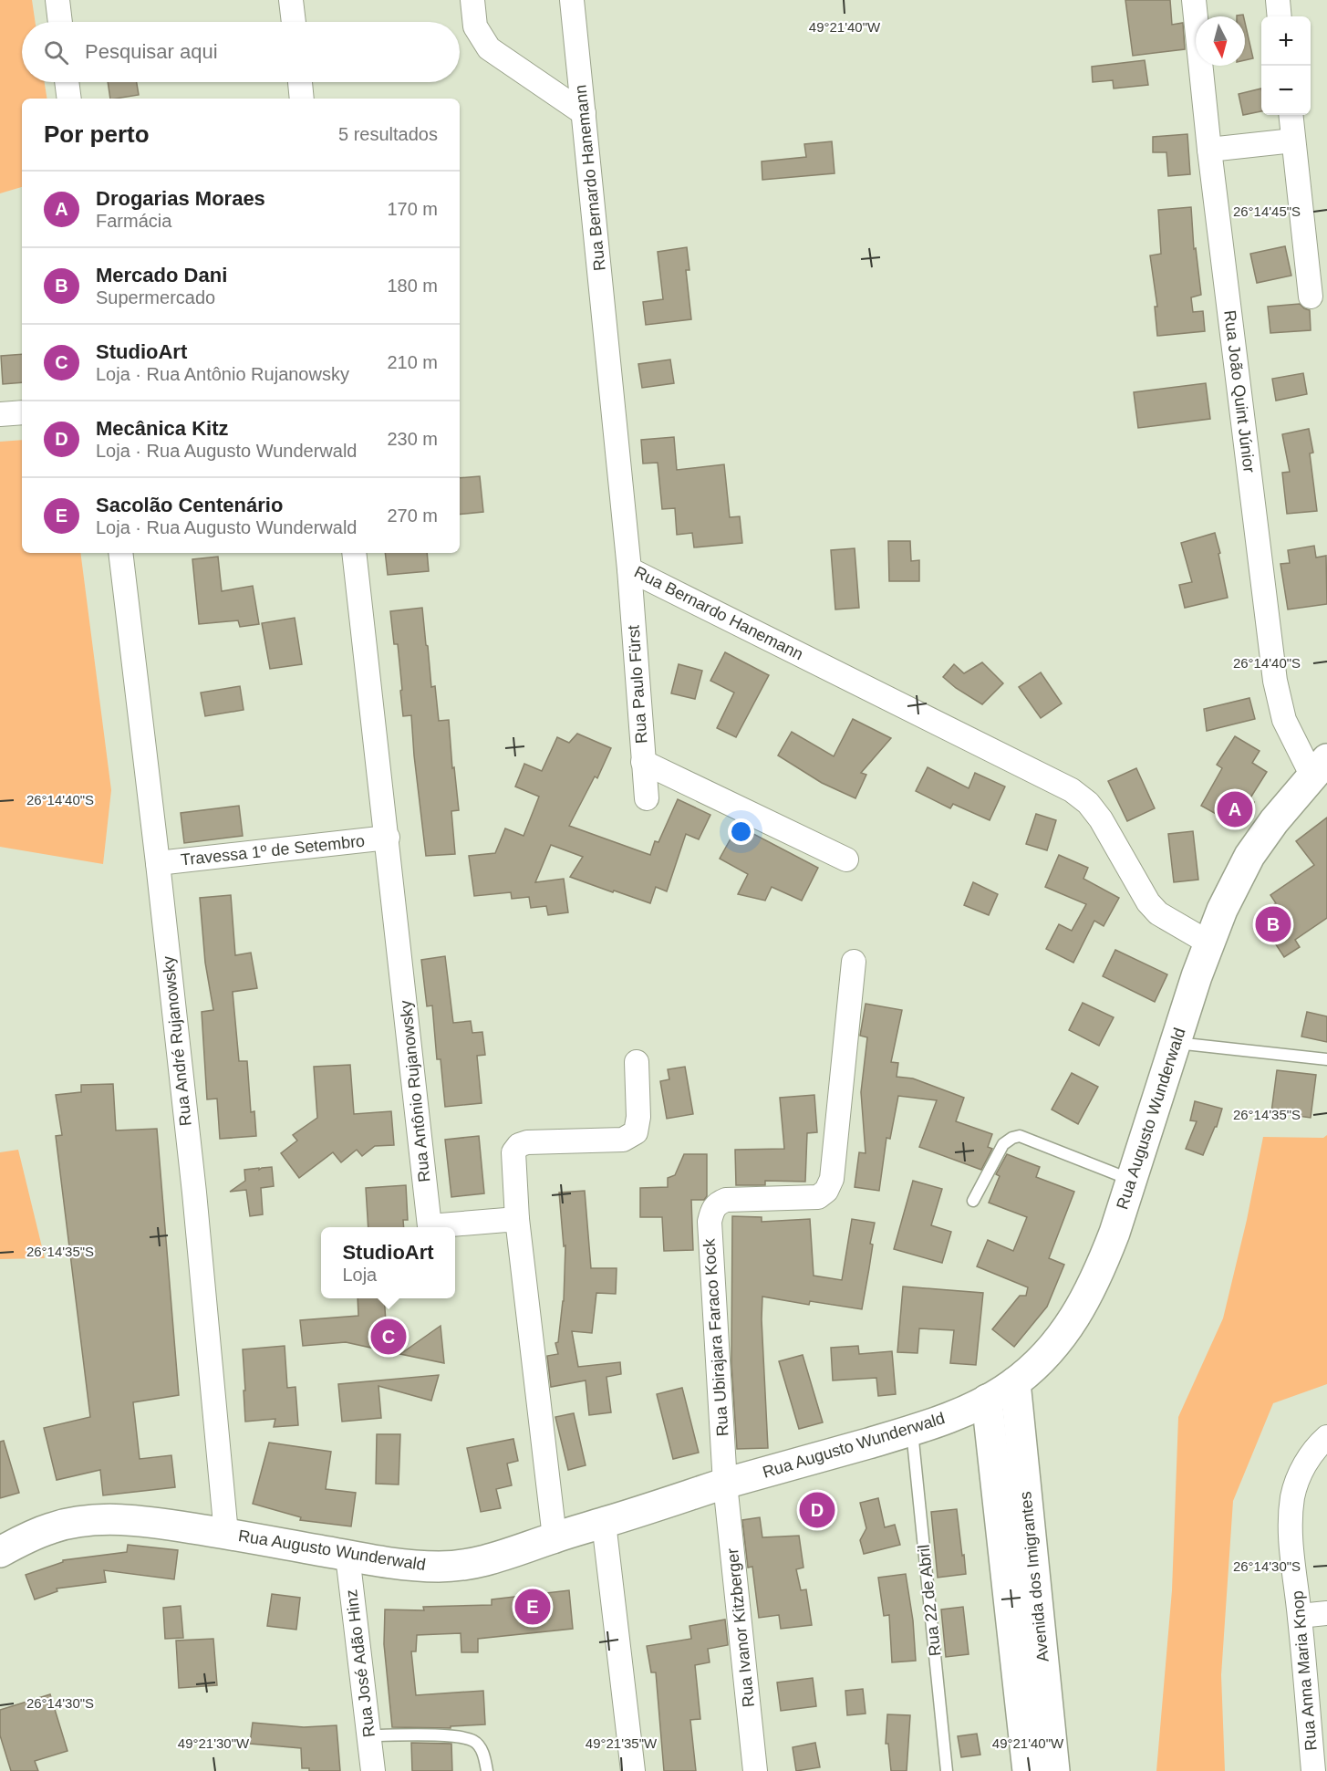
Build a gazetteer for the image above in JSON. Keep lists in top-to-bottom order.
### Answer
{
  "streets": {
    "main road": ["Rua Augusto Wunderwald", "Avenida dos Imigrantes"],
    "street": [
      "Rua Bernardo Hanemann",
      "Rua João Quint Júnior",
      "Rua Paulo Fürst",
      "Travessa 1º de Setembro",
      "Rua André Rujanowsky",
      "Rua Antônio Rujanowsky",
      "Rua Ubirajara Faraco Kock",
      "Rua Ivanor Kitzberger",
      "Rua José Adão Hinz",
      "Rua Anna Maria Knop"
    ],
    "lane": ["Rua 22 de Abril"]
  },
  "crossings": [
    ["Rua Bernardo Hanemann", "Rua Paulo Fürst"],
    ["Rua Bernardo Hanemann", "Rua Augusto Wunderwald"],
    ["Rua João Quint Júnior", "Rua Augusto Wunderwald"],
    ["Travessa 1º de Setembro", "Rua André Rujanowsky"],
    ["Travessa 1º de Setembro", "Rua Antônio Rujanowsky"],
    ["Rua André Rujanowsky", "Rua Augusto Wunderwald"],
    ["Rua Augusto Wunderwald", "Rua Ubirajara Faraco Kock"],
    ["Rua Augusto Wunderwald", "Avenida dos Imigrantes"],
    ["Rua Augusto Wunderwald", "Rua 22 de Abril"],
    ["Rua Augusto Wunderwald", "Rua Ivanor Kitzberger"],
    ["Rua Augusto Wunderwald", "Rua José Adão Hinz"],
    ["Rua Ubirajara Faraco Kock", "Rua Ivanor Kitzberger"]
  ],
  "north": "bottom",
  "page": {
    "map_buttons": ["+", "−"],
    "search": "Pesquisar aqui",
    "heading": ["Por perto", "5 resultados"],
    "list": [
      {
        "mark": "A",
        "name": "Drogarias Moraes",
        "note": "Farmácia",
        "value": "170 m"
      },
      {
        "mark": "B",
        "name": "Mercado Dani",
        "note": "Supermercado",
        "value": "180 m"
      },
      {
        "mark": "C",
        "name": "StudioArt",
        "note": "Loja · Rua Antônio Rujanowsky",
        "value": "210 m"
      },
      {
        "mark": "D",
        "name": "Mecânica Kitz",
        "note": "Loja · Rua Augusto Wunderwald",
        "value": "230 m"
      },
      {
        "mark": "E",
        "name": "Sacolão Centenário",
        "note": "Loja · Rua Augusto Wunderwald",
        "value": "270 m"
      }
    ],
    "pins": [
      "A",
      "B",
      "C",
      "D",
      "E"
    ],
    "popup": ["StudioArt", "Loja"]
  },
  "coordinates": [
    "49°21'40\"W",
    "26°14'45\"S",
    "26°14'40\"S",
    "26°14'35\"S",
    "26°14'30\"S",
    "49°21'30\"W",
    "49°21'35\"W"
  ]
}
